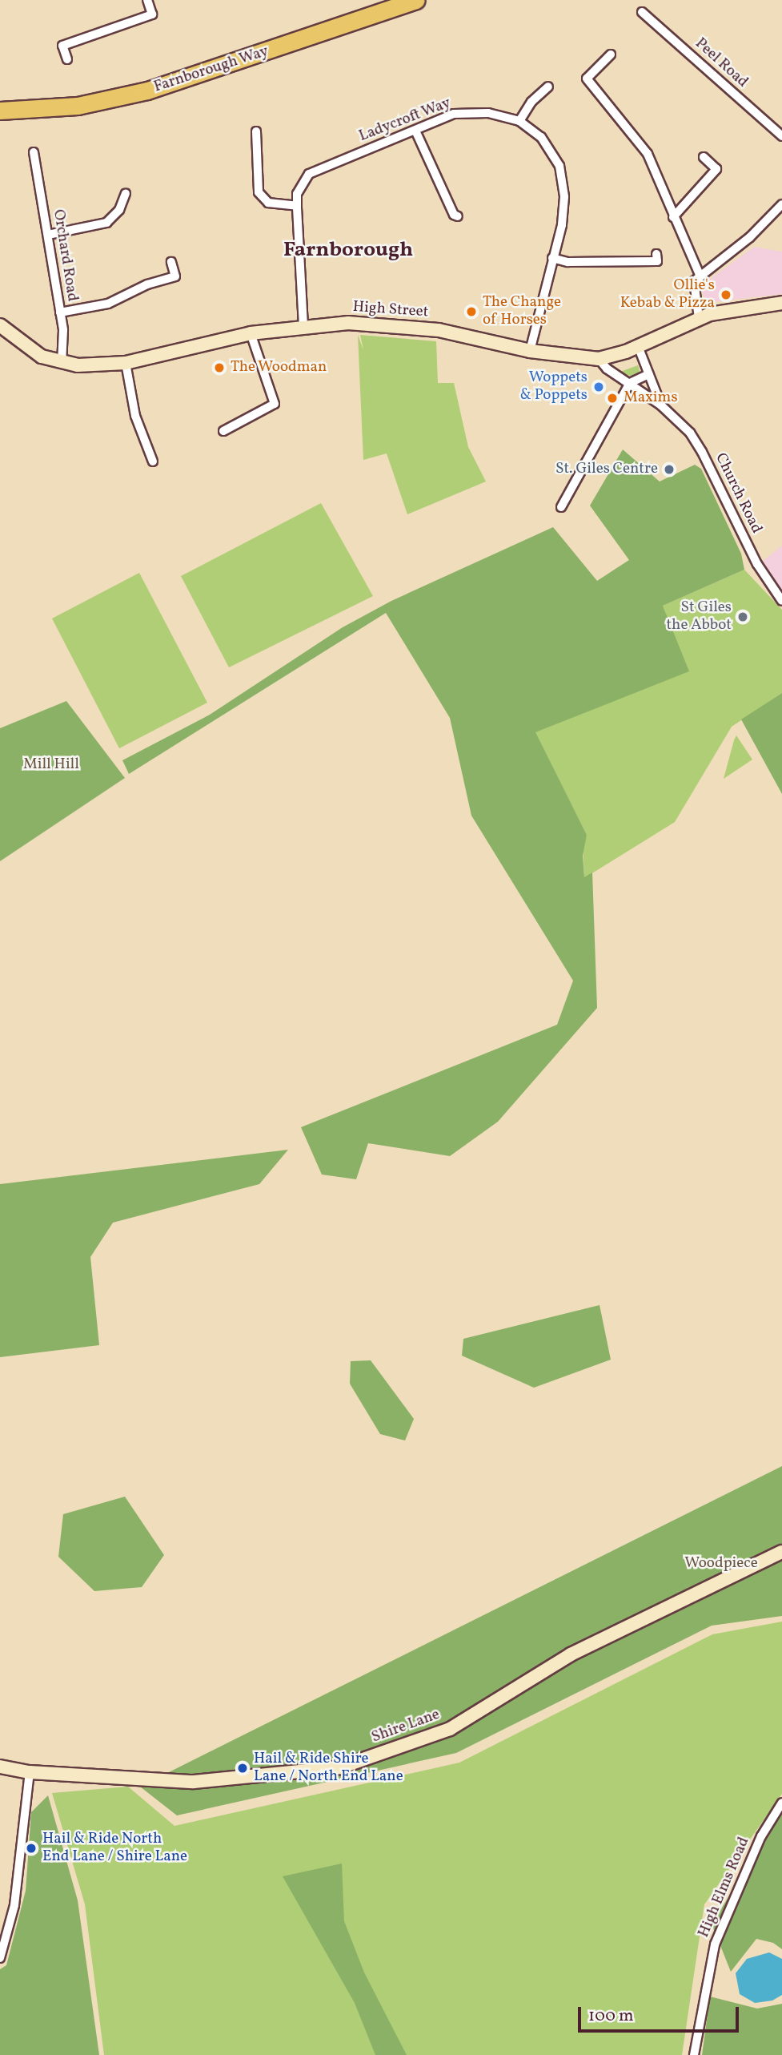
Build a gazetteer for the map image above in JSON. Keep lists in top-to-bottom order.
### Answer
{
  "streets": {
    "highway": ["Farnborough Way"],
    "street": [
      "Peel Road",
      "Ladycroft Way",
      "Orchard Road",
      "High Street",
      "Church Road",
      "Shire Lane",
      "High Elms Road"
    ]
  },
  "crossings": [
    ["Ladycroft Way", "High Street"],
    ["Orchard Road", "High Street"],
    ["High Street", "Church Road"]
  ],
  "districts": ["Farnborough"],
  "parks": ["Mill Hill", "Woodpiece"],
  "places": [
    "Ollie's Kebab & Pizza",
    "The Change of Horses",
    "The Woodman",
    "Woppets & Poppets",
    "Maxims",
    "St. Giles Centre",
    "St Giles the Abbot",
    "Hail & Ride Shire Lane / North End Lane",
    "Hail & Ride North End Lane / Shire Lane"
  ],
  "scale_bar": "100 m"
}
